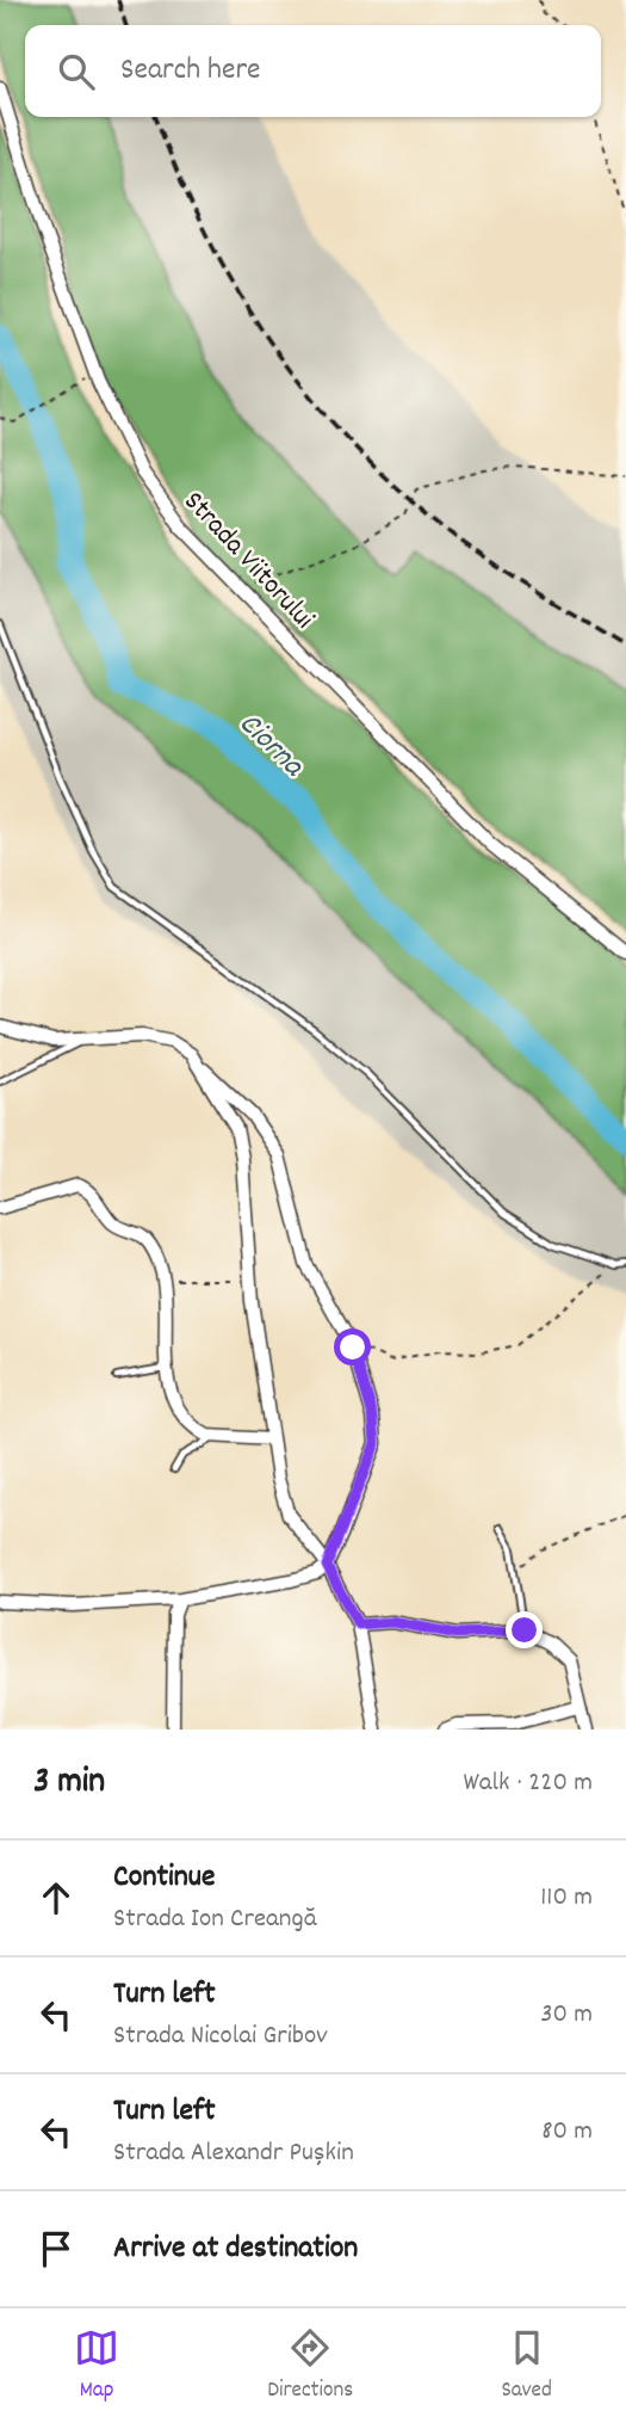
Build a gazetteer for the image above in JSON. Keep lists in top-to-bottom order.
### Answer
{
  "streets": {
    "street": ["Strada Viitorului"]
  },
  "water": ["Ciorna"],
  "page": {
    "search": "Search here",
    "heading": ["3 min", "Walk · 220 m"],
    "list": [
      ["Continue", "Strada Ion Creangă", "110 m"],
      ["Turn left", "Strada Nicolai Gribov", "30 m"],
      ["Turn left", "Strada Alexandr Pușkin", "80 m"],
      "Arrive at destination"
    ],
    "nav": ["Map", "Directions", "Saved"]
  }
}
